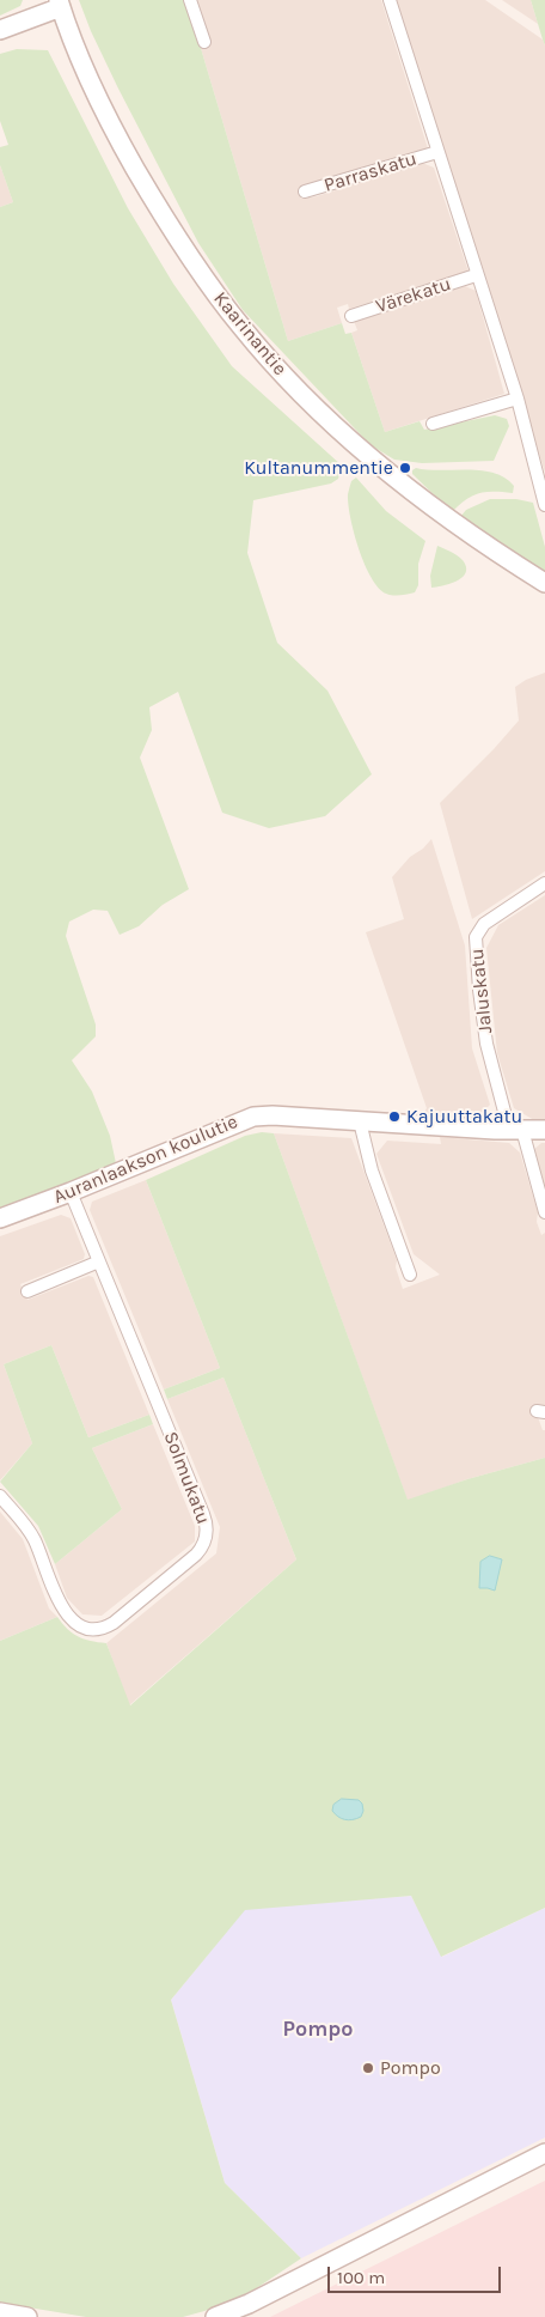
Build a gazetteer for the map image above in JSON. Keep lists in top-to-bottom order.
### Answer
{
  "streets": {
    "street": [
      "Parraskatu",
      "Värekatu",
      "Kaarinantie",
      "Jaluskatu",
      "Auranlaakson koulutie",
      "Solmukatu"
    ]
  },
  "crossings": [
    ["Jaluskatu", "Auranlaakson koulutie"],
    ["Auranlaakson koulutie", "Solmukatu"]
  ],
  "districts": ["Pompo"],
  "places": ["Kultanummentie", "Kajuuttakatu", "Pompo"],
  "scale_bar": "100 m"
}
